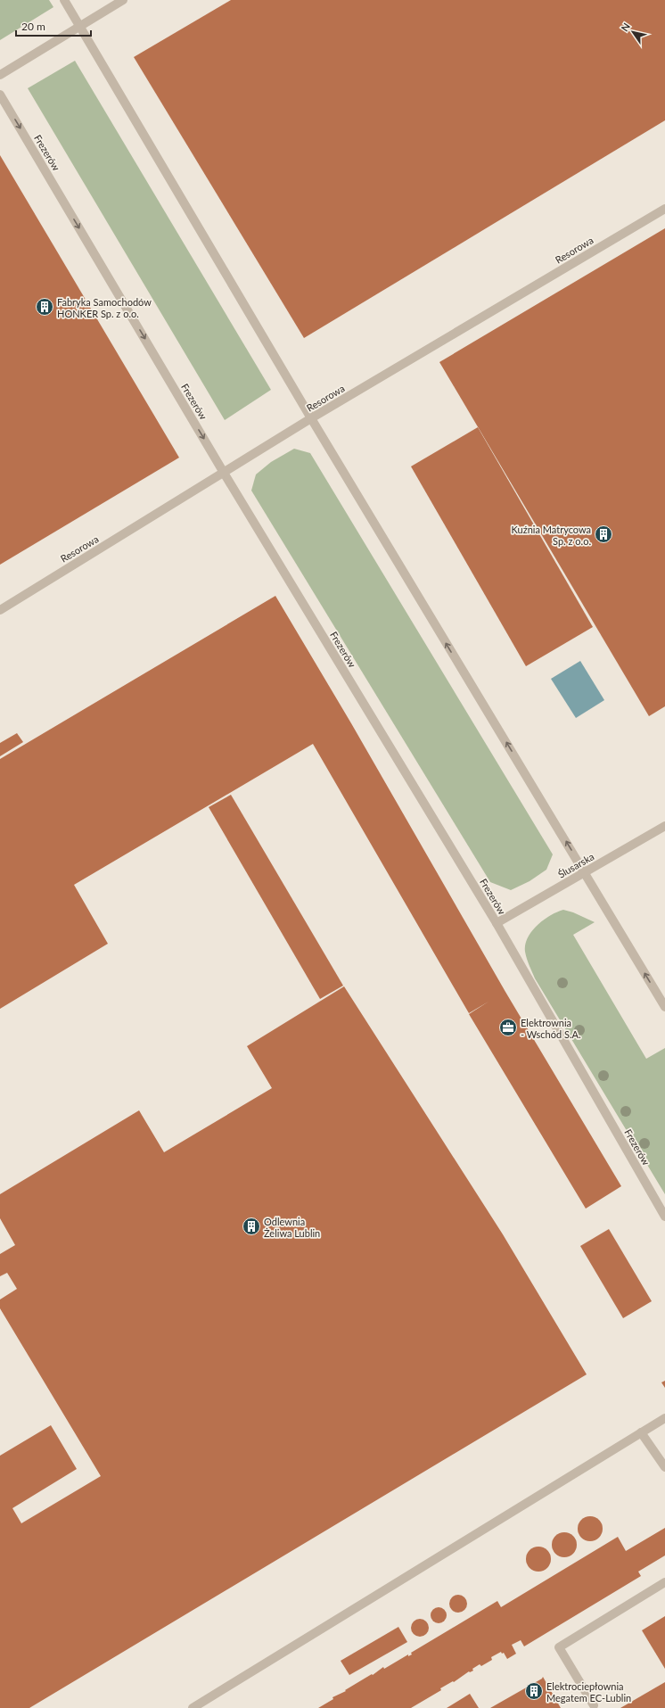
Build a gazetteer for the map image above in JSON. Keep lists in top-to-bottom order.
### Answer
{
  "streets": {
    "lane": ["Frezerów", "Resorowa", "Ślusarska"]
  },
  "crossings": [
    ["Frezerów", "Resorowa"],
    ["Frezerów", "Ślusarska"]
  ],
  "places": {
    "building": [
      "Fabryka Samochodów HONKER Sp. z o.o.",
      "Kuźnia Matrycowa Sp. z o.o.",
      "Odlewnia Żeliwa Lublin",
      "Elektrociepłownia Megatem EC-Lublin"
    ],
    "office": ["Elektrownia - Wschód S.A."]
  },
  "scale_bar": "20 m",
  "north": "top left"
}
